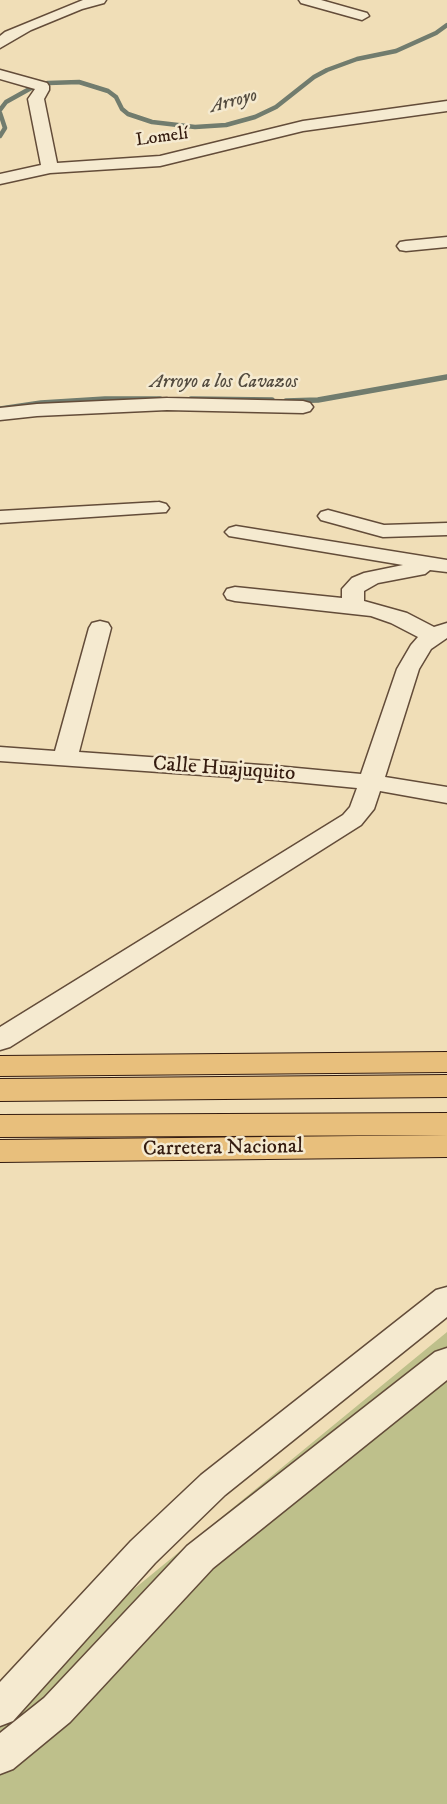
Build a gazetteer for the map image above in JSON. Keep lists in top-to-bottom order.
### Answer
{
  "streets": {
    "main road": ["Carretera Nacional"],
    "street": ["Lomelí", "Calle Huajuquito"]
  },
  "water": ["Arroyo", "Arroyo a los Cavazos"]
}
